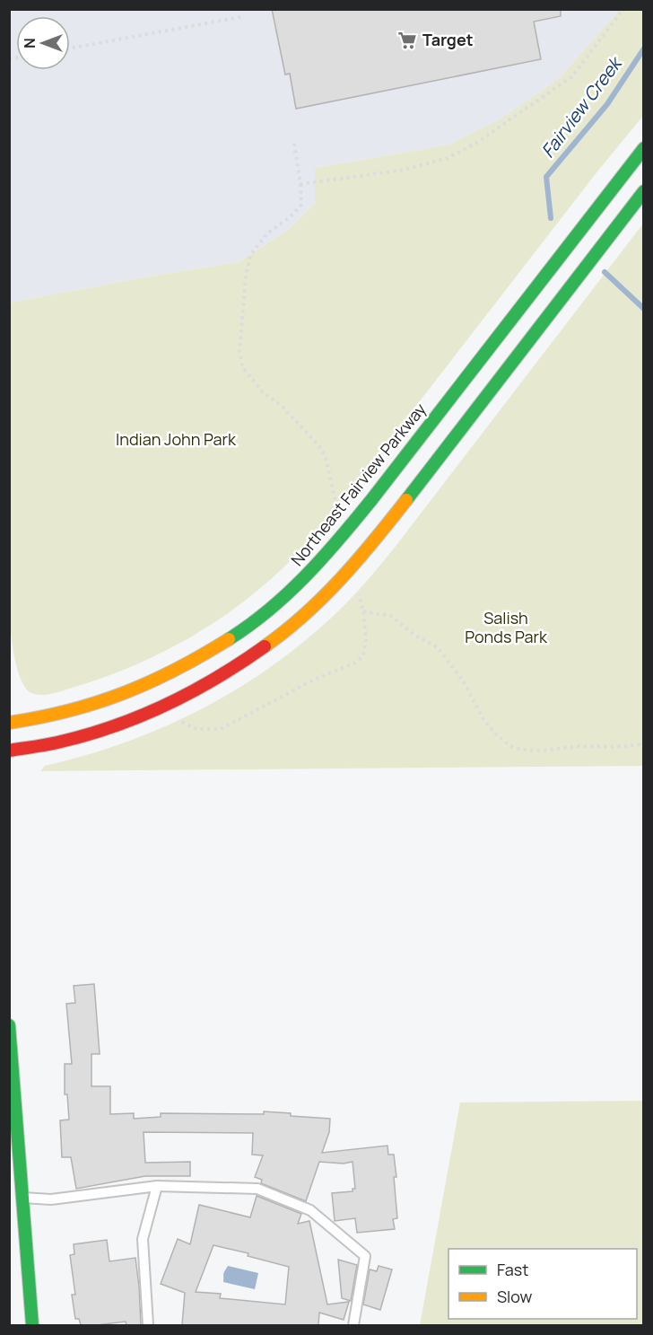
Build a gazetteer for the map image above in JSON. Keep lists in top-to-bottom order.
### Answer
{
  "streets": {
    "main road": ["Northeast Fairview Parkway"]
  },
  "water": ["Fairview Creek"],
  "parks": ["Indian John Park", "Salish Ponds Park"],
  "places": {
    "supermarket": ["Target"]
  },
  "legend": ["Fast", "Slow"],
  "north": "left"
}
